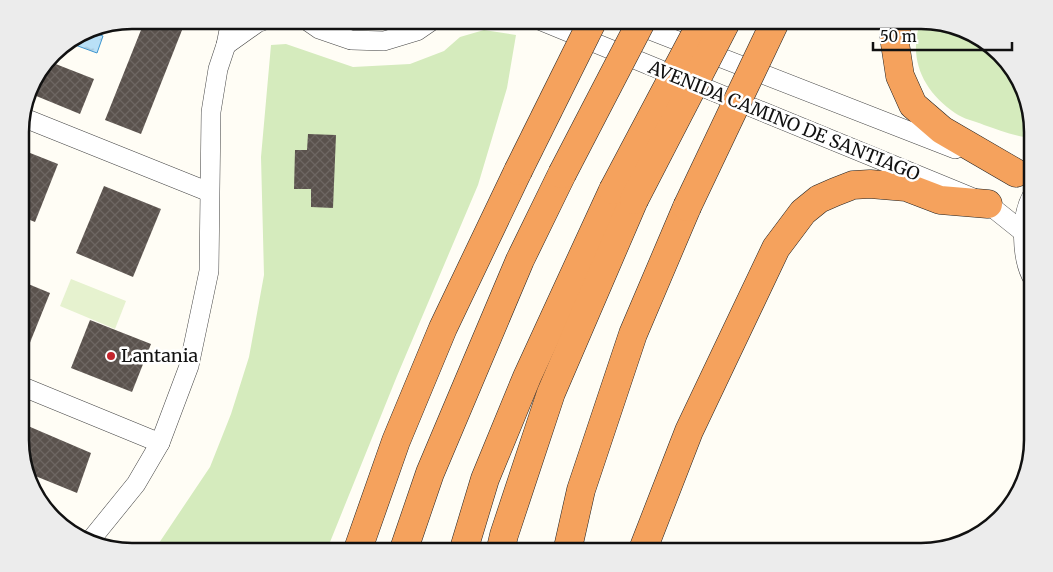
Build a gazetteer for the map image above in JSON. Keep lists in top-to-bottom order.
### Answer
{
  "streets": {
    "street": ["AVENIDA CAMINO DE SANTIAGO"]
  },
  "places": ["Lantania"],
  "scale_bar": "50 m"
}
